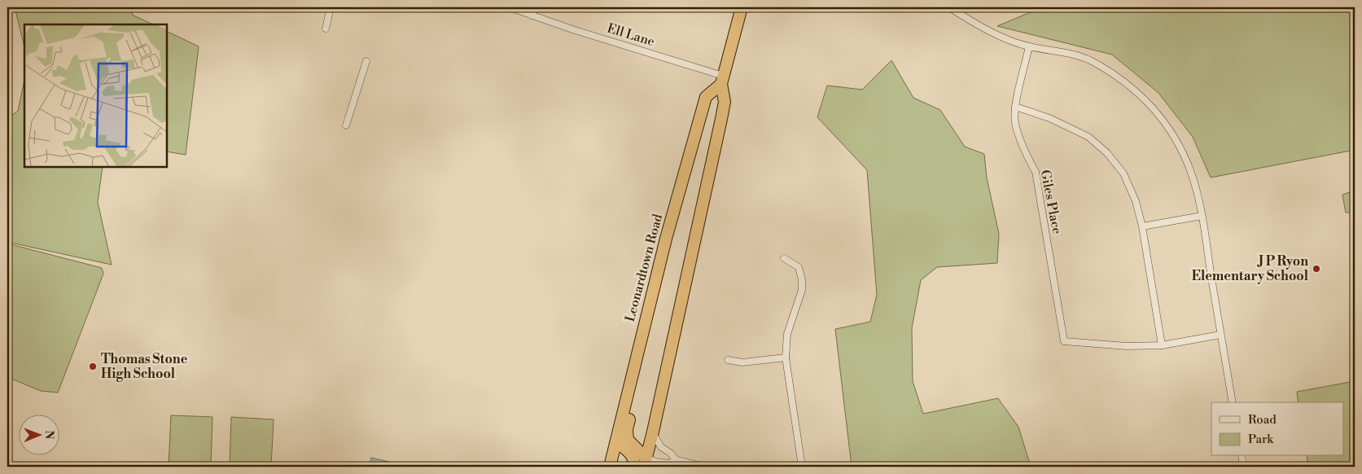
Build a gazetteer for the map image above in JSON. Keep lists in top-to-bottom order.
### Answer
{
  "streets": {
    "highway": ["Leonardtown Road"],
    "street": ["Ell Lane", "Giles Place"]
  },
  "crossings": [
    ["Ell Lane", "Leonardtown Road"]
  ],
  "places": ["J P Ryon Elementary School", "Thomas Stone High School"],
  "legend": ["Road", "Park"],
  "north": "right"
}
